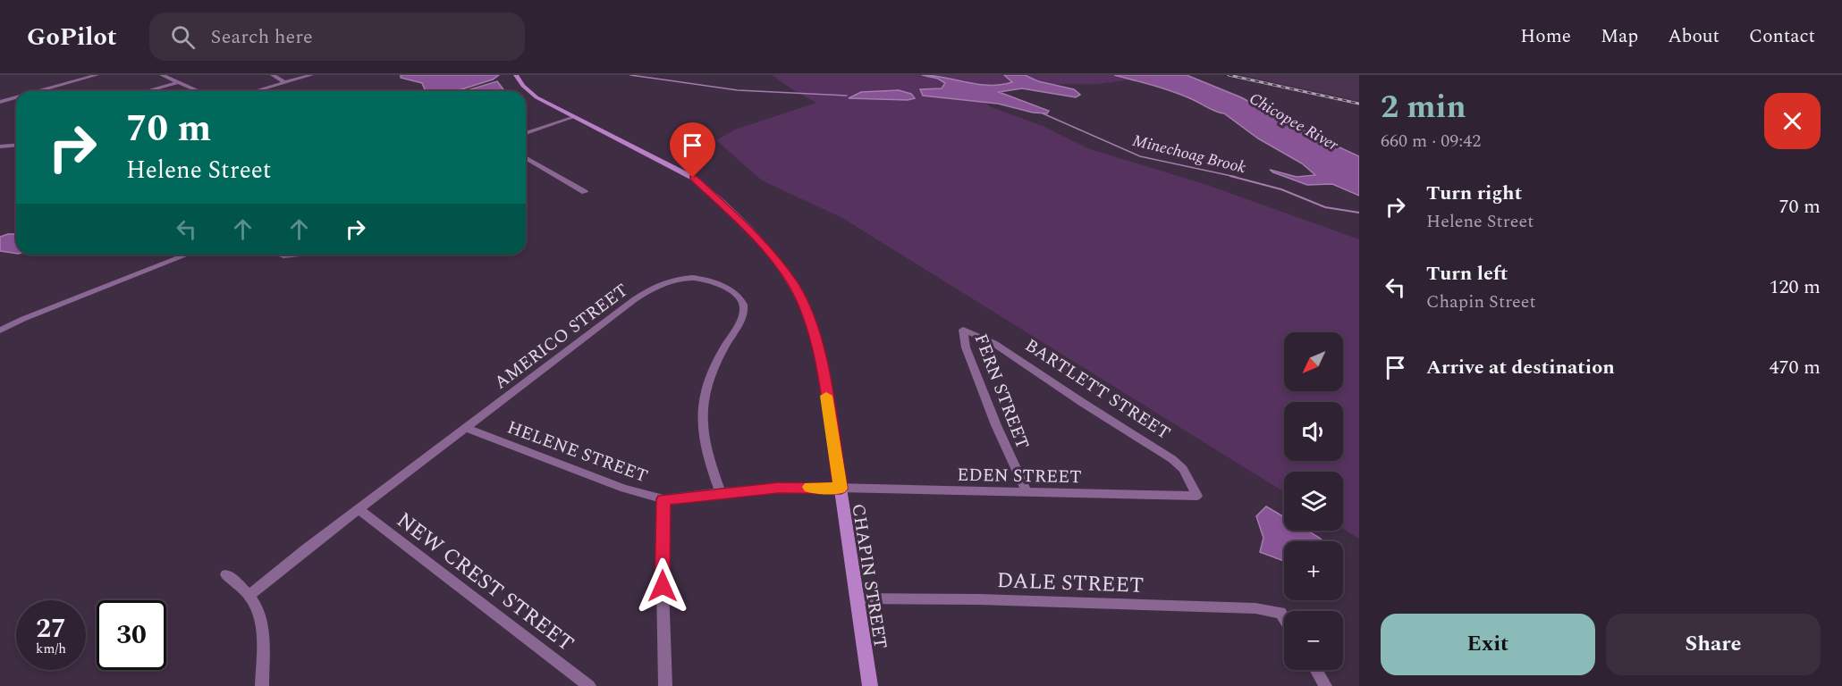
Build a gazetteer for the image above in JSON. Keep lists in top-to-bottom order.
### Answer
{
  "streets": {
    "main road": ["CHAPIN STREET"],
    "street": [
      "AMERICO STREET",
      "BARTLETT STREET",
      "FERN STREET",
      "HELENE STREET",
      "EDEN STREET",
      "NEW CREST STREET",
      "DALE STREET"
    ]
  },
  "crossings": [
    ["AMERICO STREET", "HELENE STREET"],
    ["AMERICO STREET", "NEW CREST STREET"],
    ["BARTLETT STREET", "FERN STREET"],
    ["BARTLETT STREET", "EDEN STREET"],
    ["FERN STREET", "EDEN STREET"],
    ["HELENE STREET", "EDEN STREET"],
    ["HELENE STREET", "CHAPIN STREET"],
    ["EDEN STREET", "CHAPIN STREET"],
    ["CHAPIN STREET", "DALE STREET"]
  ],
  "water": ["Chicopee River", "Minechoag Brook"],
  "north": "bottom left",
  "page": {
    "header": "GoPilot",
    "search": "Search here",
    "nav": [
      "Home",
      "Map",
      "About",
      "Contact"
    ],
    "heading": ["2 min", "660 m · 09:42"],
    "turn": ["70 m", "Helene Street"],
    "list": [
      {
        "name": "Turn right",
        "note": "Helene Street",
        "value": "70 m"
      },
      {
        "name": "Turn left",
        "note": "Chapin Street",
        "value": "120 m"
      },
      {
        "name": "Arrive at destination",
        "value": "470 m"
      }
    ],
    "map_buttons": ["+", "−"],
    "speed": "27 km/h",
    "limit": "30",
    "buttons": ["Exit", "Share"]
  }
}
